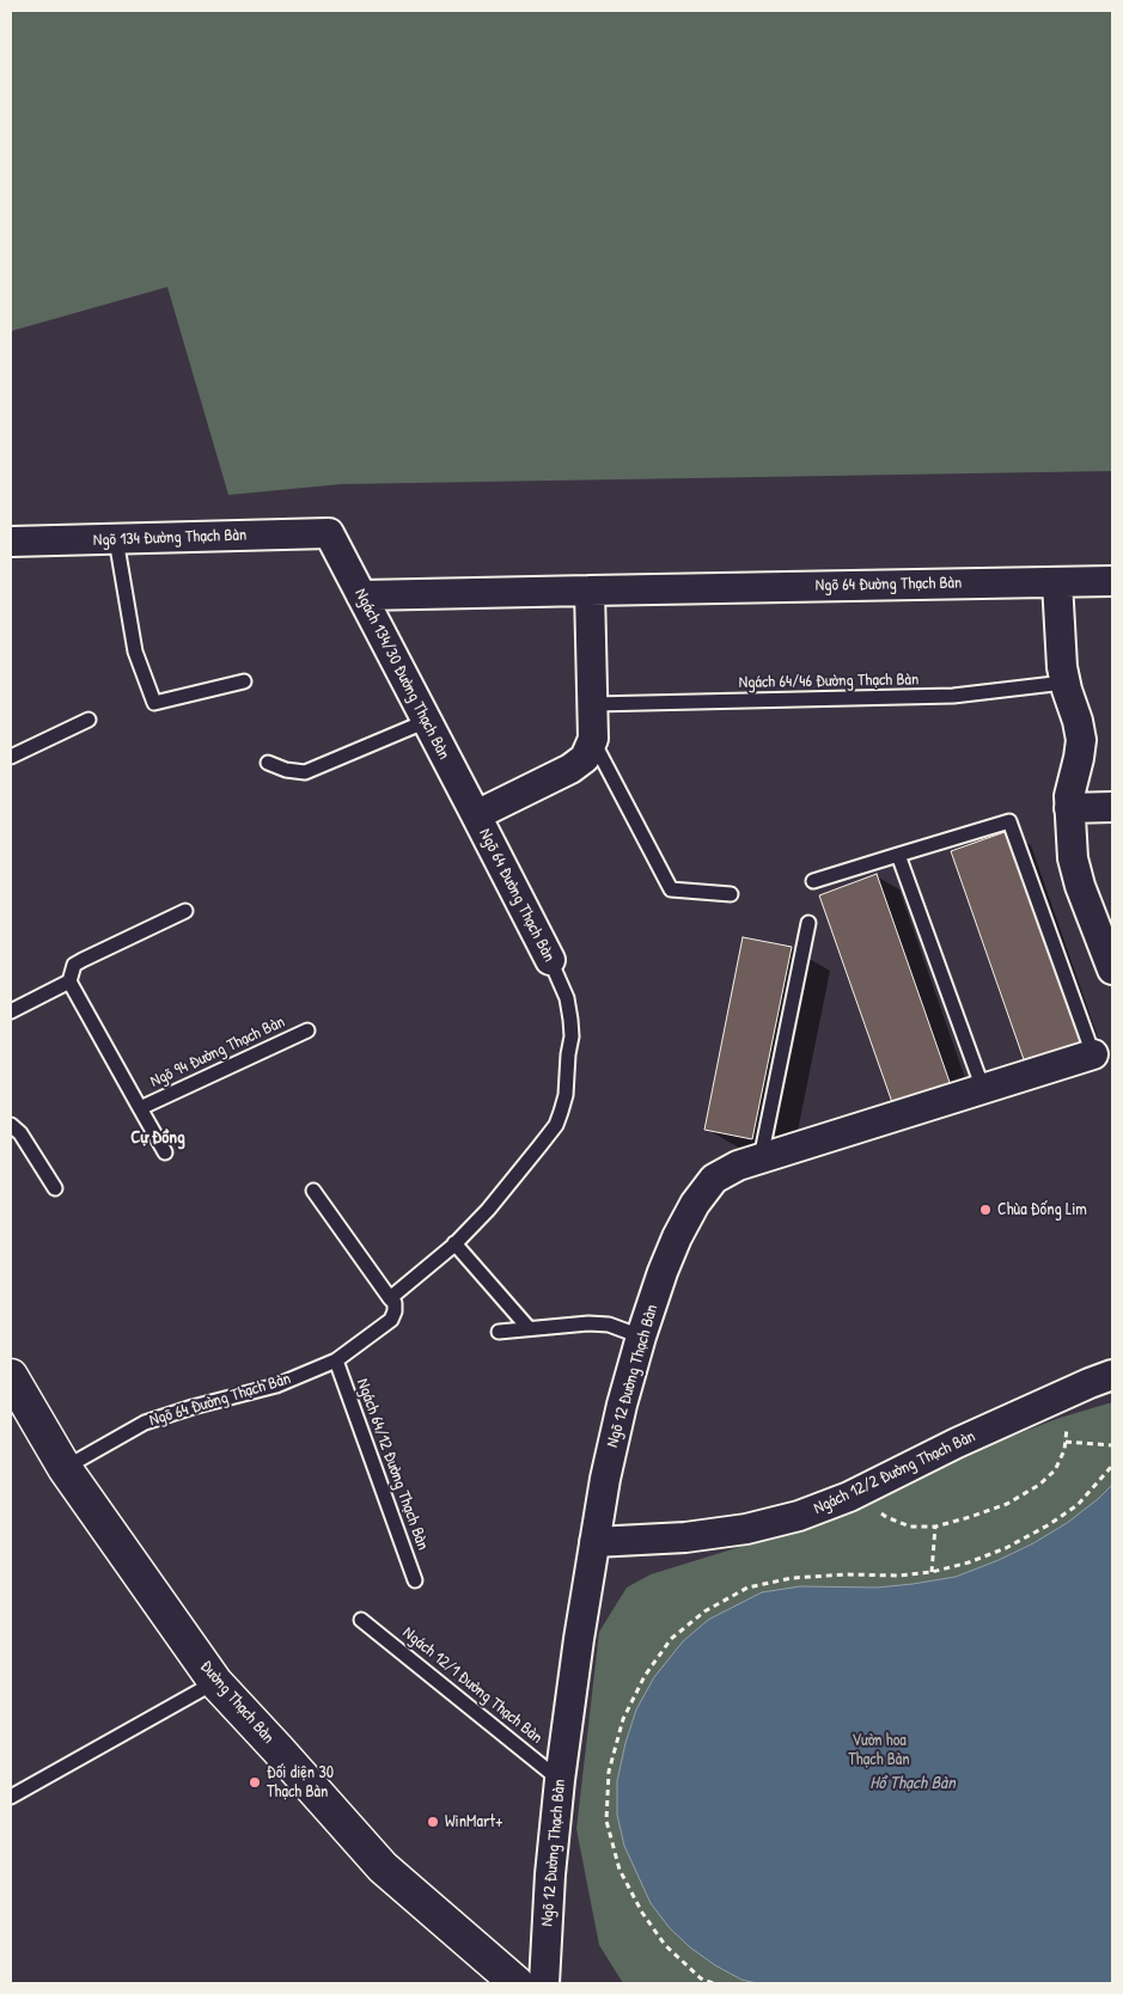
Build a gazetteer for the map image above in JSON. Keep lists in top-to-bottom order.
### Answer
{
  "streets": {
    "main road": ["Đường Thạch Bàn"],
    "street": [
      "Ngõ 134 Đường Thạch Bàn",
      "Ngõ 64 Đường Thạch Bàn",
      "Ngách 134/30 Đường Thạch Bàn",
      "Ngõ 12 Đường Thạch Bàn",
      "Ngách 12/2 Đường Thạch Bàn"
    ],
    "lane": [
      "Ngách 64/46 Đường Thạch Bàn",
      "Ngõ 94 Đường Thạch Bàn",
      "Ngách 64/12 Đường Thạch Bàn",
      "Ngách 12/1 Đường Thạch Bàn"
    ]
  },
  "crossings": [
    ["Ngõ 134 Đường Thạch Bàn", "Ngách 134/30 Đường Thạch Bàn"],
    ["Ngõ 64 Đường Thạch Bàn", "Ngách 134/30 Đường Thạch Bàn"],
    ["Ngõ 64 Đường Thạch Bàn", "Ngách 64/12 Đường Thạch Bàn"],
    ["Ngõ 64 Đường Thạch Bàn", "Đường Thạch Bàn"],
    ["Ngõ 12 Đường Thạch Bàn", "Ngách 12/2 Đường Thạch Bàn"],
    ["Ngõ 12 Đường Thạch Bàn", "Ngách 12/1 Đường Thạch Bàn"]
  ],
  "districts": ["Cự Đồng"],
  "water": ["Hồ Thạch Bàn"],
  "parks": ["Vườn hoa Thạch Bàn"],
  "places": ["Chùa Đống Lim", "Đối diện 30 Thạch Bàn", "WinMart+"]
}
